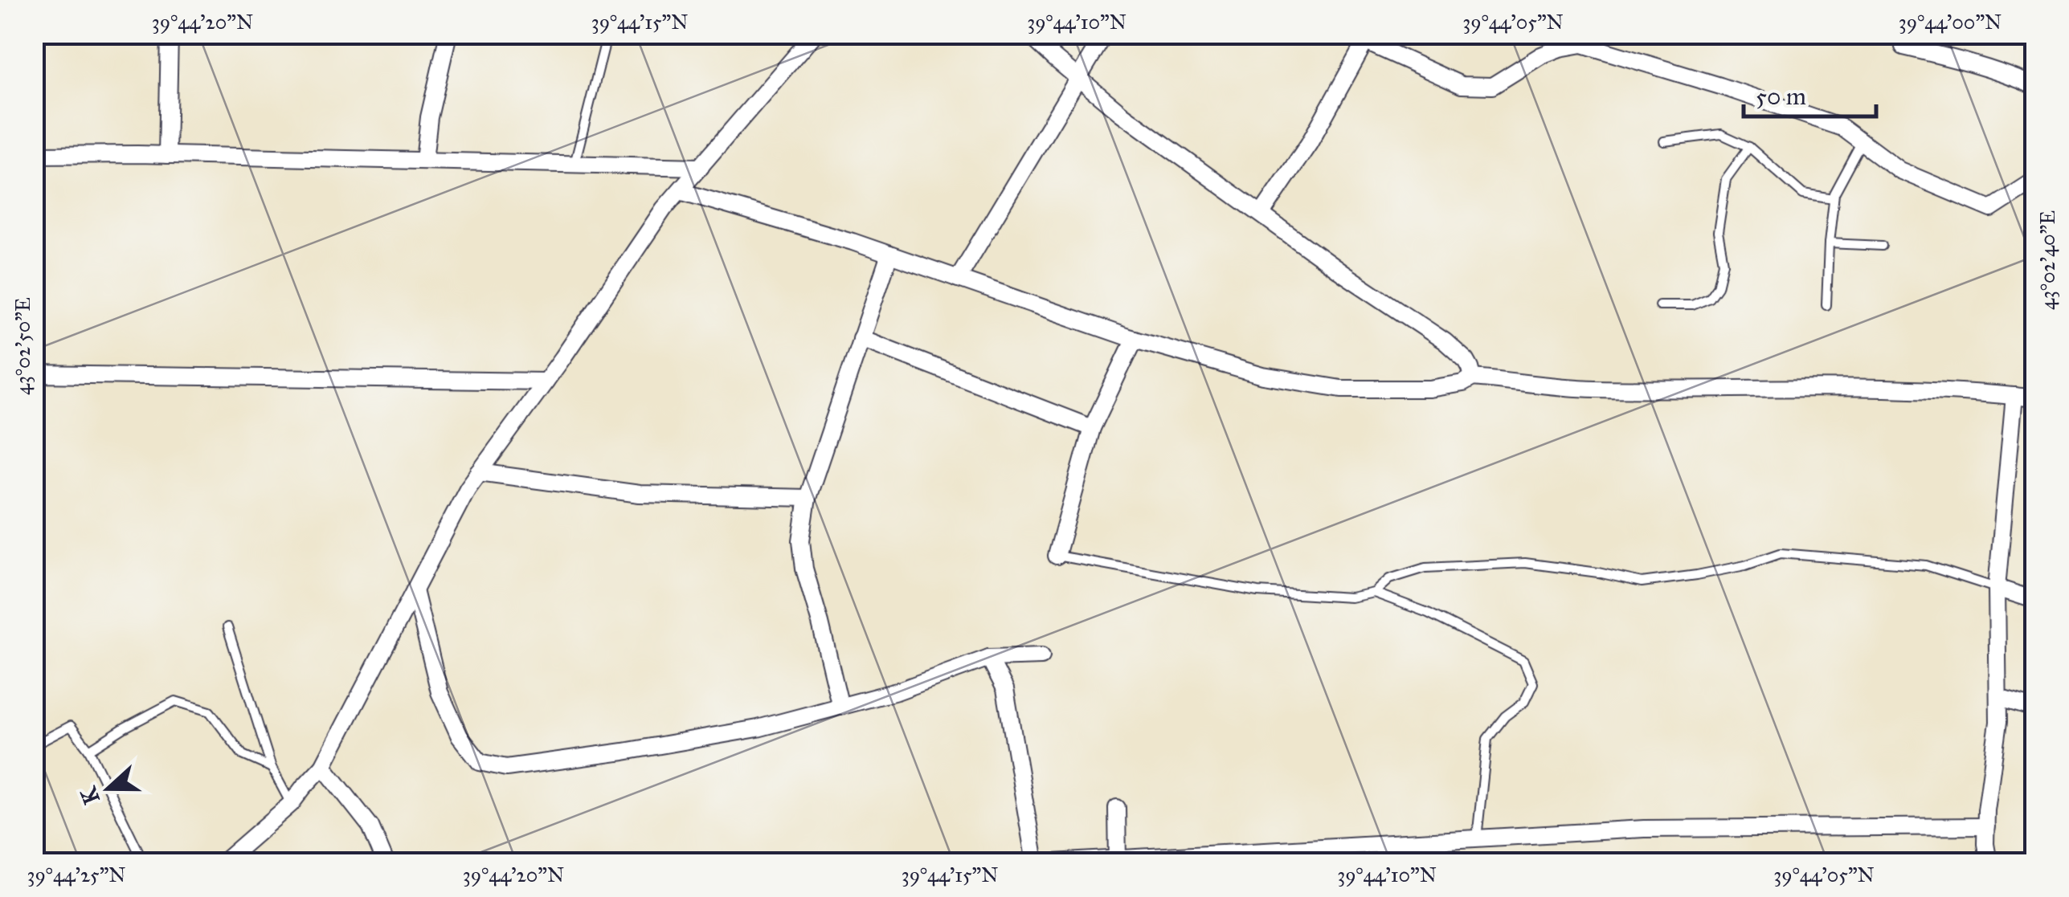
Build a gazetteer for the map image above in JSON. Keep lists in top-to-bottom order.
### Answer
{
  "scale_bar": "50 m",
  "north": "left",
  "coordinates": [
    "39°44'20\"N",
    "39°44'15\"N",
    "39°44'10\"N",
    "39°44'05\"N",
    "39°44'00\"N",
    "43°02'40\"E",
    "43°02'50\"E",
    "39°44'25\"N"
  ]
}
